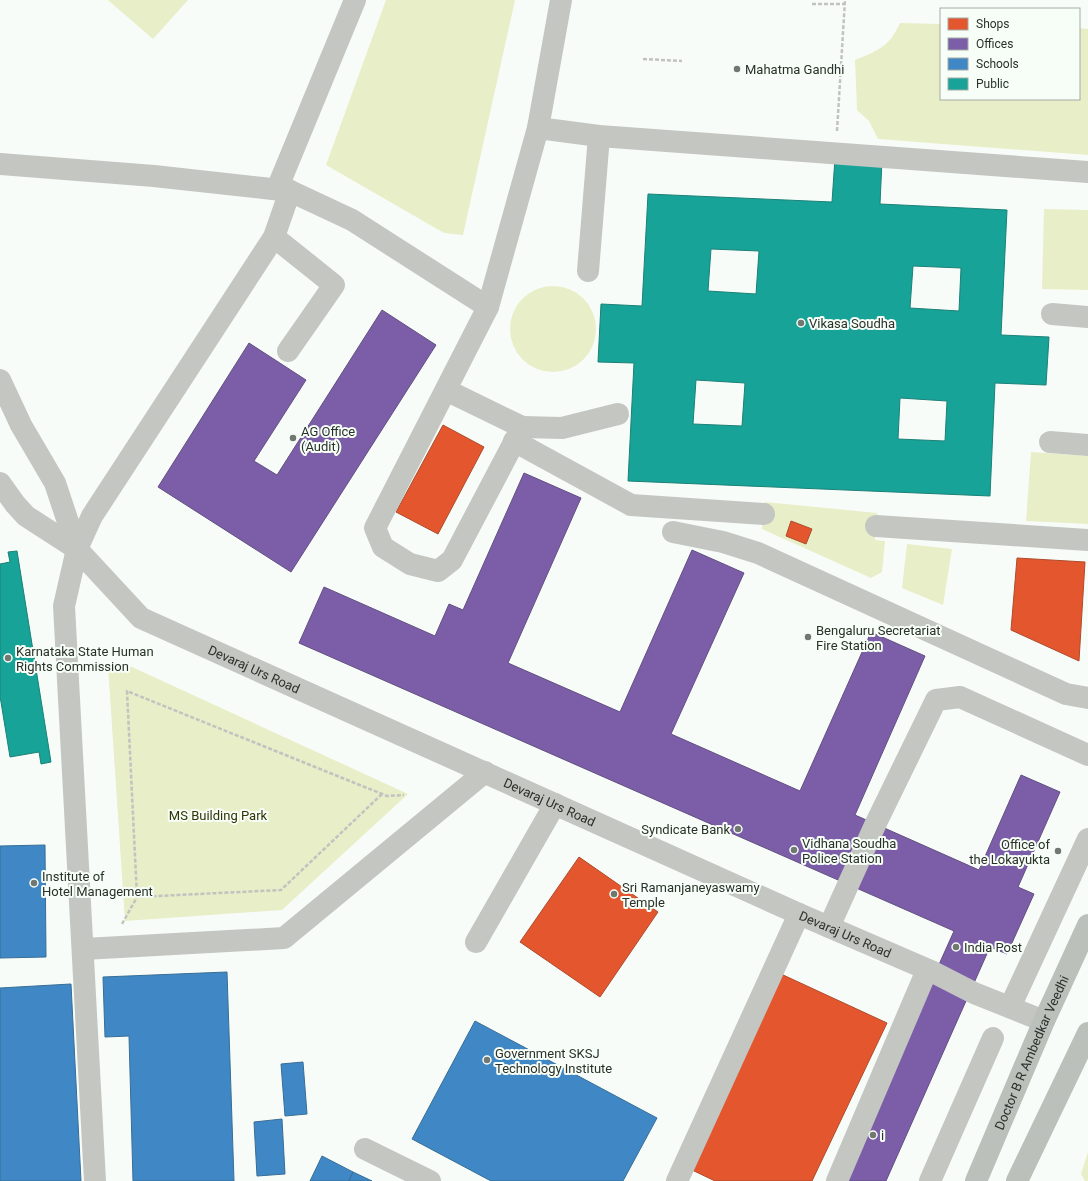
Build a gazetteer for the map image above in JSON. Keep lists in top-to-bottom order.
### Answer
{
  "streets": {
    "main road": ["Doctor B R Ambedkar Veedhi"],
    "street": ["Devaraj Urs Road"]
  },
  "crossings": [
    ["Devaraj Urs Road", "Doctor B R Ambedkar Veedhi"]
  ],
  "parks": ["MS Building Park"],
  "places": [
    "Mahatma Gandhi",
    "Vikasa Soudha",
    "AG Office (Audit)",
    "Bengaluru Secretariat Fire Station",
    "Karnataka State Human Rights Commission",
    "Syndicate Bank",
    "Vidhana Soudha Police Station",
    "Office of the Lokayukta",
    "Institute of Hotel Management",
    "Sri Ramanjaneyaswamy Temple",
    "India Post",
    "Government SKSJ Technology Institute",
    "i"
  ],
  "legend": [
    "Shops",
    "Offices",
    "Schools",
    "Public"
  ]
}
